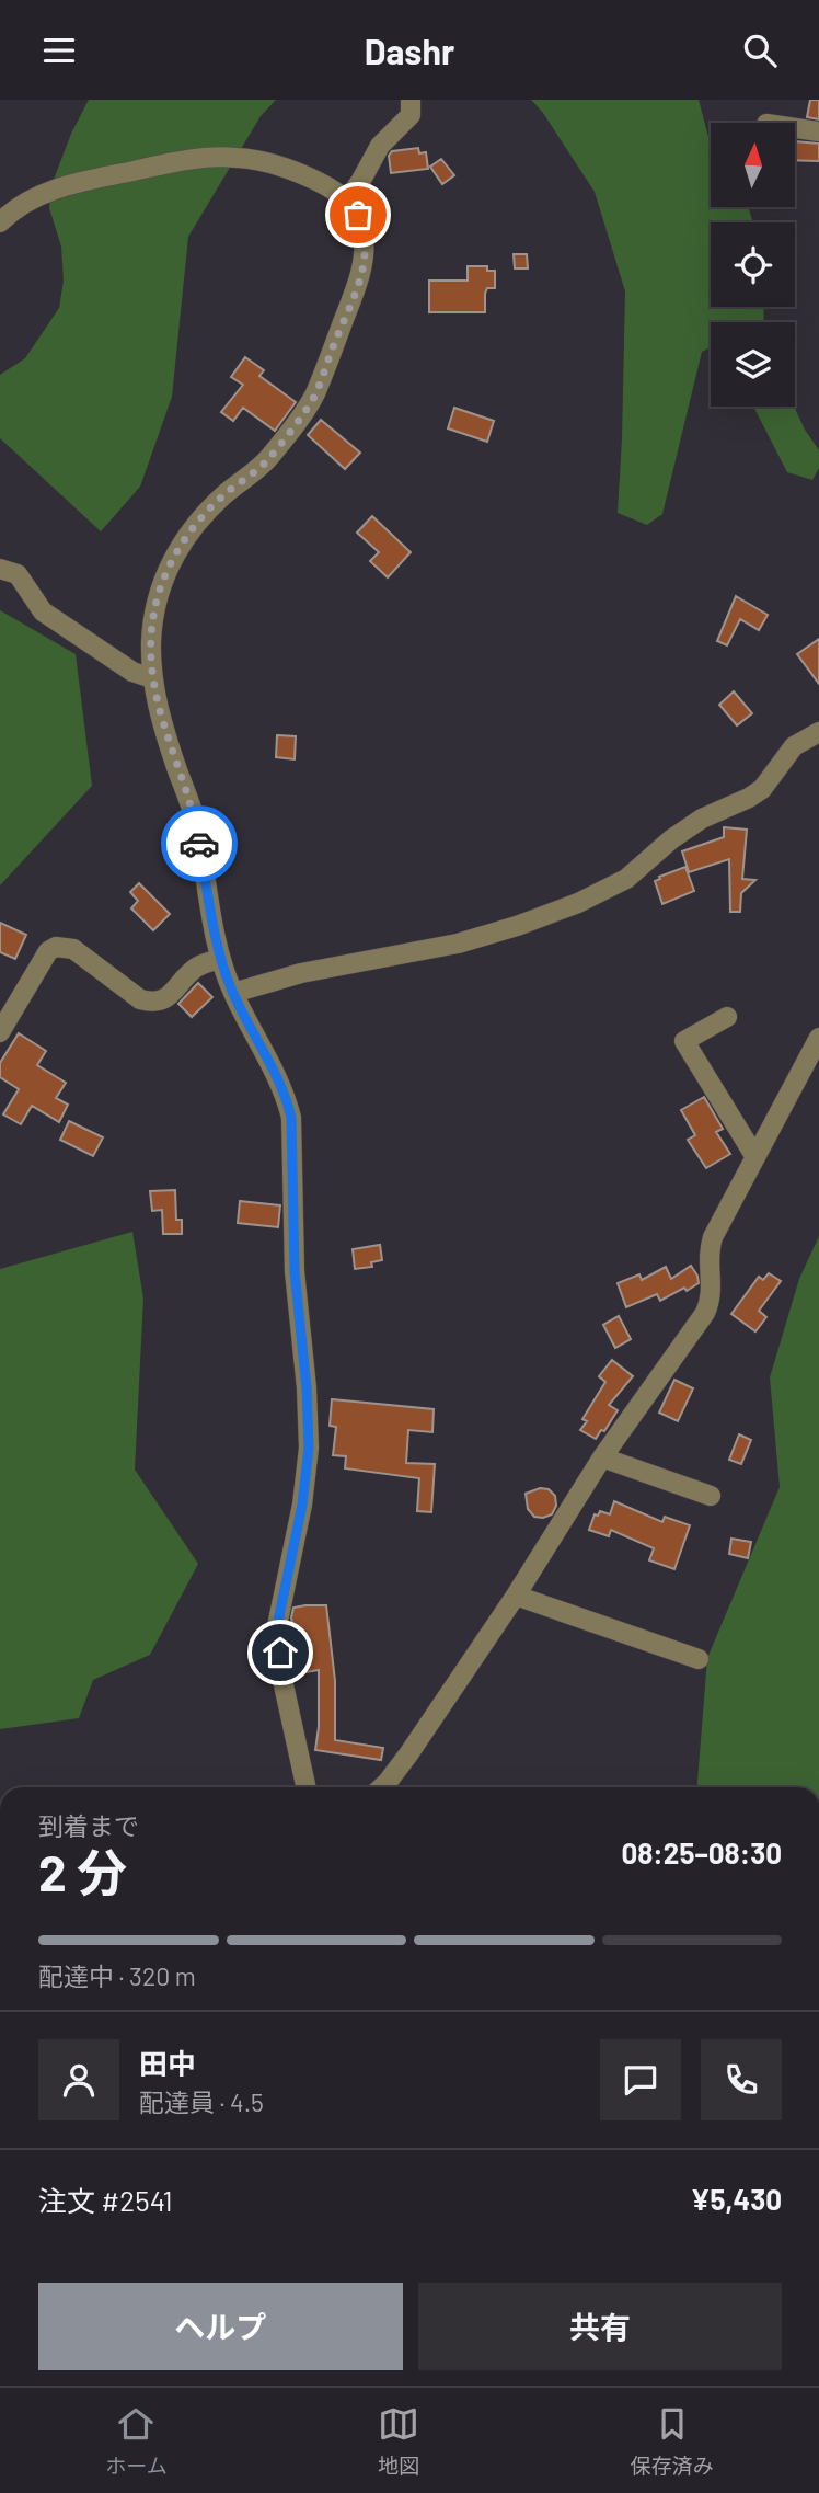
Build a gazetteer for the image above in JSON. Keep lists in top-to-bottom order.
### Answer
{
  "north": "top",
  "page": {
    "header": "Dashr",
    "heading": ["2 分", "到着まで", "08:25–08:30"],
    "panel": [
      "田中",
      "配達員 · 4.5",
      "注文 #2541",
      "¥5,430"
    ],
    "bar": "配達中 · 320 m",
    "buttons": ["ヘルプ", "共有"],
    "tabs": ["ホーム", "地図", "保存済み"]
  }
}
